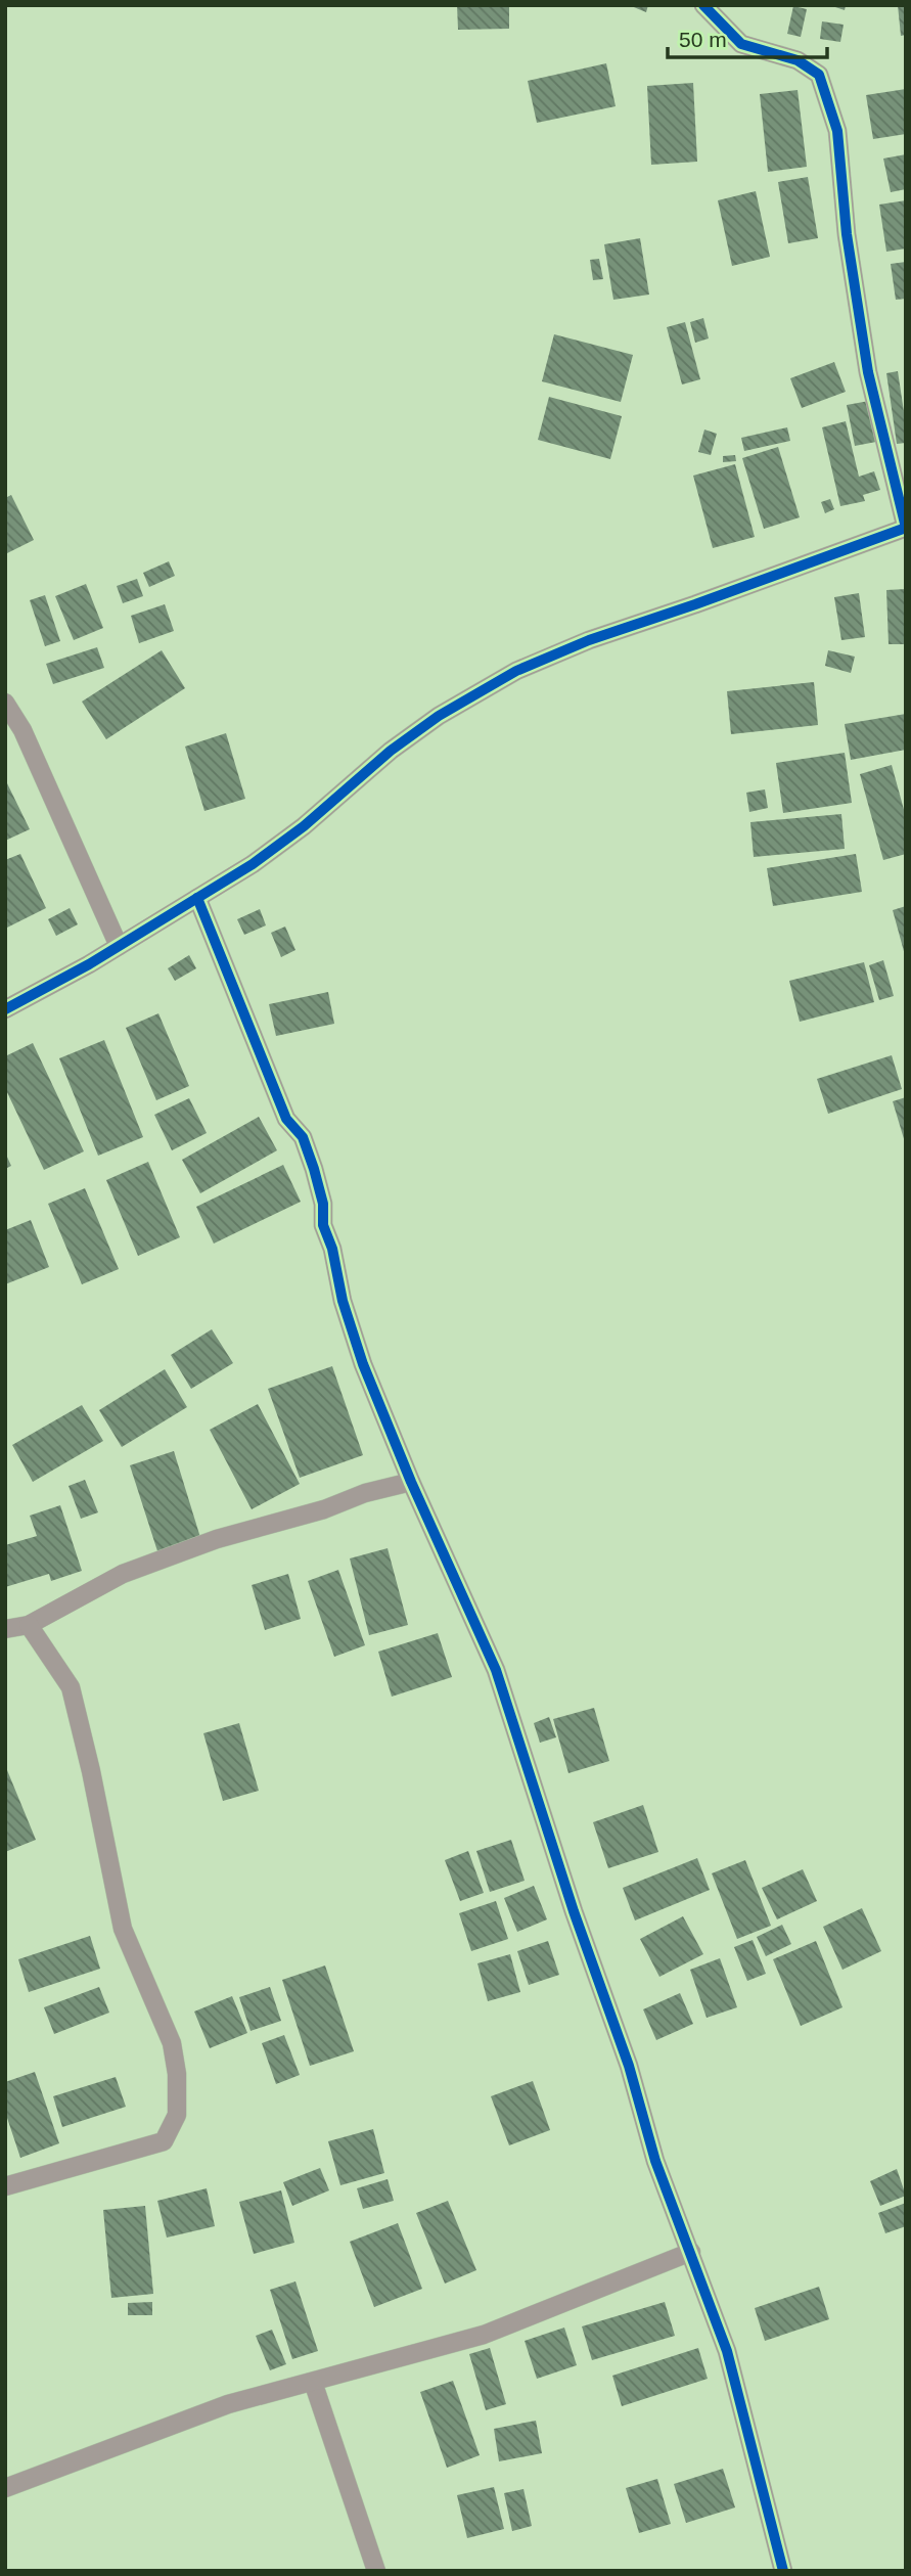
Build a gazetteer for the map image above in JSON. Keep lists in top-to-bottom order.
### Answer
{
  "scale_bar": "50 m"
}
